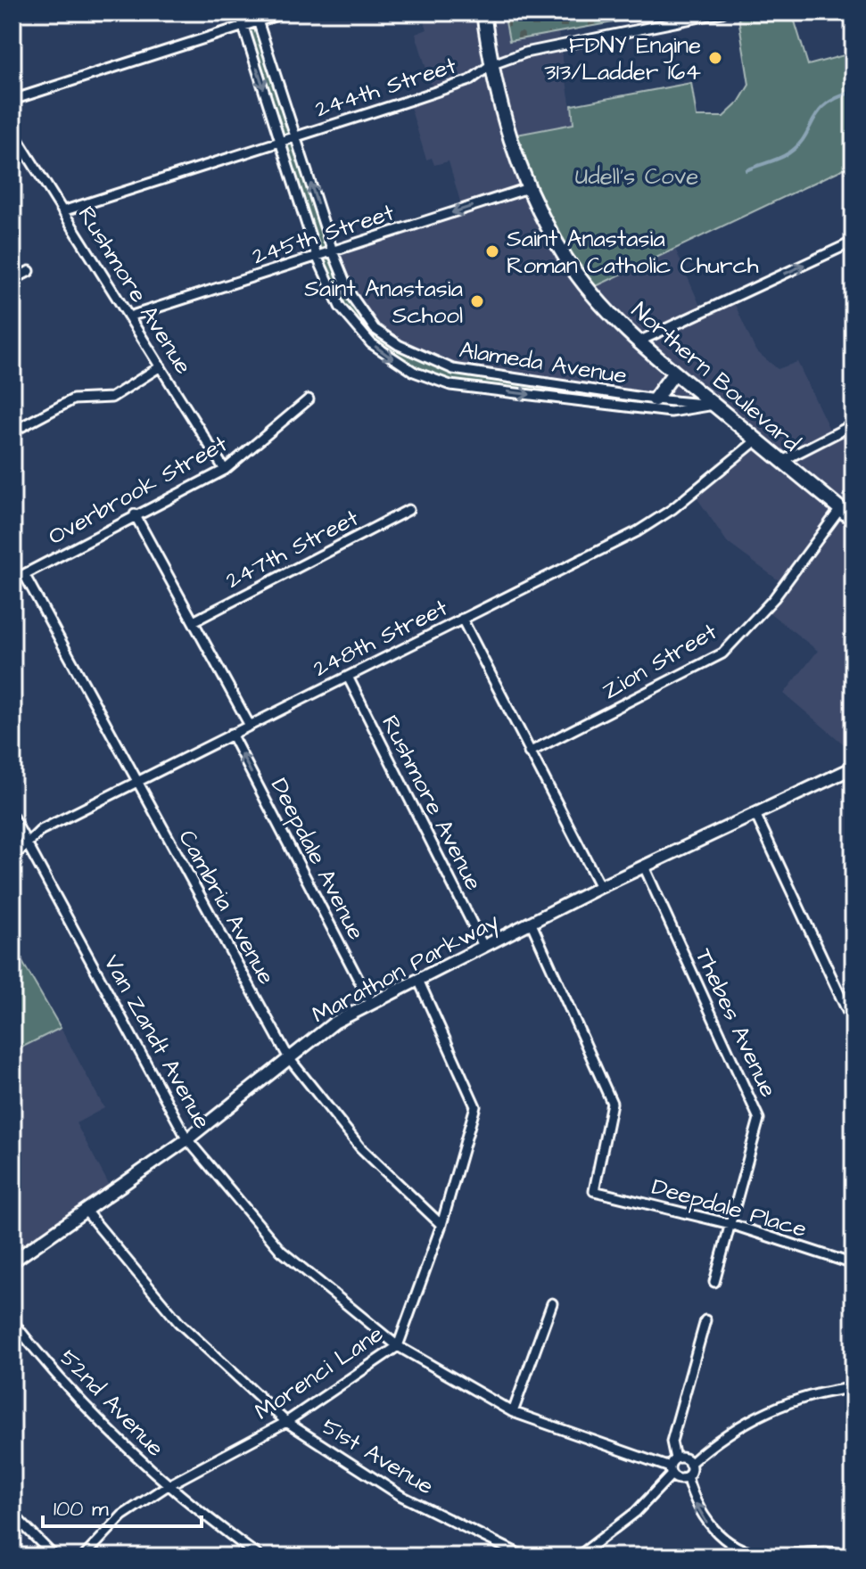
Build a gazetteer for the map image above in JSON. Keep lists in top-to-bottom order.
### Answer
{
  "streets": {
    "main road": ["Northern Boulevard"],
    "street": [
      "244th Street",
      "245th Street",
      "Rushmore Avenue",
      "Alameda Avenue",
      "Overbrook Street",
      "247th Street",
      "248th Street",
      "Zion Street",
      "Deepdale Avenue",
      "Cambria Avenue",
      "Marathon Parkway",
      "Thebes Avenue",
      "Van Zandt Avenue",
      "Deepdale Place",
      "Morenci Lane",
      "52nd Avenue",
      "51st Avenue"
    ]
  },
  "crossings": [
    ["244th Street", "Rushmore Avenue"],
    ["244th Street", "Alameda Avenue"],
    ["244th Street", "Northern Boulevard"],
    ["245th Street", "Rushmore Avenue"],
    ["245th Street", "Alameda Avenue"],
    ["245th Street", "Northern Boulevard"],
    ["Rushmore Avenue", "Overbrook Street"],
    ["Rushmore Avenue", "248th Street"],
    ["Rushmore Avenue", "Marathon Parkway"],
    ["Alameda Avenue", "Northern Boulevard"],
    ["Northern Boulevard", "248th Street"],
    ["Northern Boulevard", "Zion Street"],
    ["Overbrook Street", "Cambria Avenue"],
    ["248th Street", "Deepdale Avenue"],
    ["248th Street", "Cambria Avenue"],
    ["248th Street", "Van Zandt Avenue"],
    ["Deepdale Avenue", "Marathon Parkway"],
    ["Cambria Avenue", "Marathon Parkway"],
    ["Cambria Avenue", "Morenci Lane"],
    ["Marathon Parkway", "Thebes Avenue"],
    ["Marathon Parkway", "Van Zandt Avenue"],
    ["Marathon Parkway", "Deepdale Place"],
    ["Marathon Parkway", "Morenci Lane"],
    ["Marathon Parkway", "51st Avenue"],
    ["Thebes Avenue", "Deepdale Place"],
    ["Van Zandt Avenue", "Morenci Lane"],
    ["Morenci Lane", "52nd Avenue"],
    ["Morenci Lane", "51st Avenue"]
  ],
  "one_way": ["245th Street", "Deepdale Avenue"],
  "parks": ["Udell's Cove"],
  "places": ["FDNY Engine 313/Ladder 164", "Saint Anastasia Roman Catholic Church", "Saint Anastasia School"],
  "scale_bar": "100 m"
}
